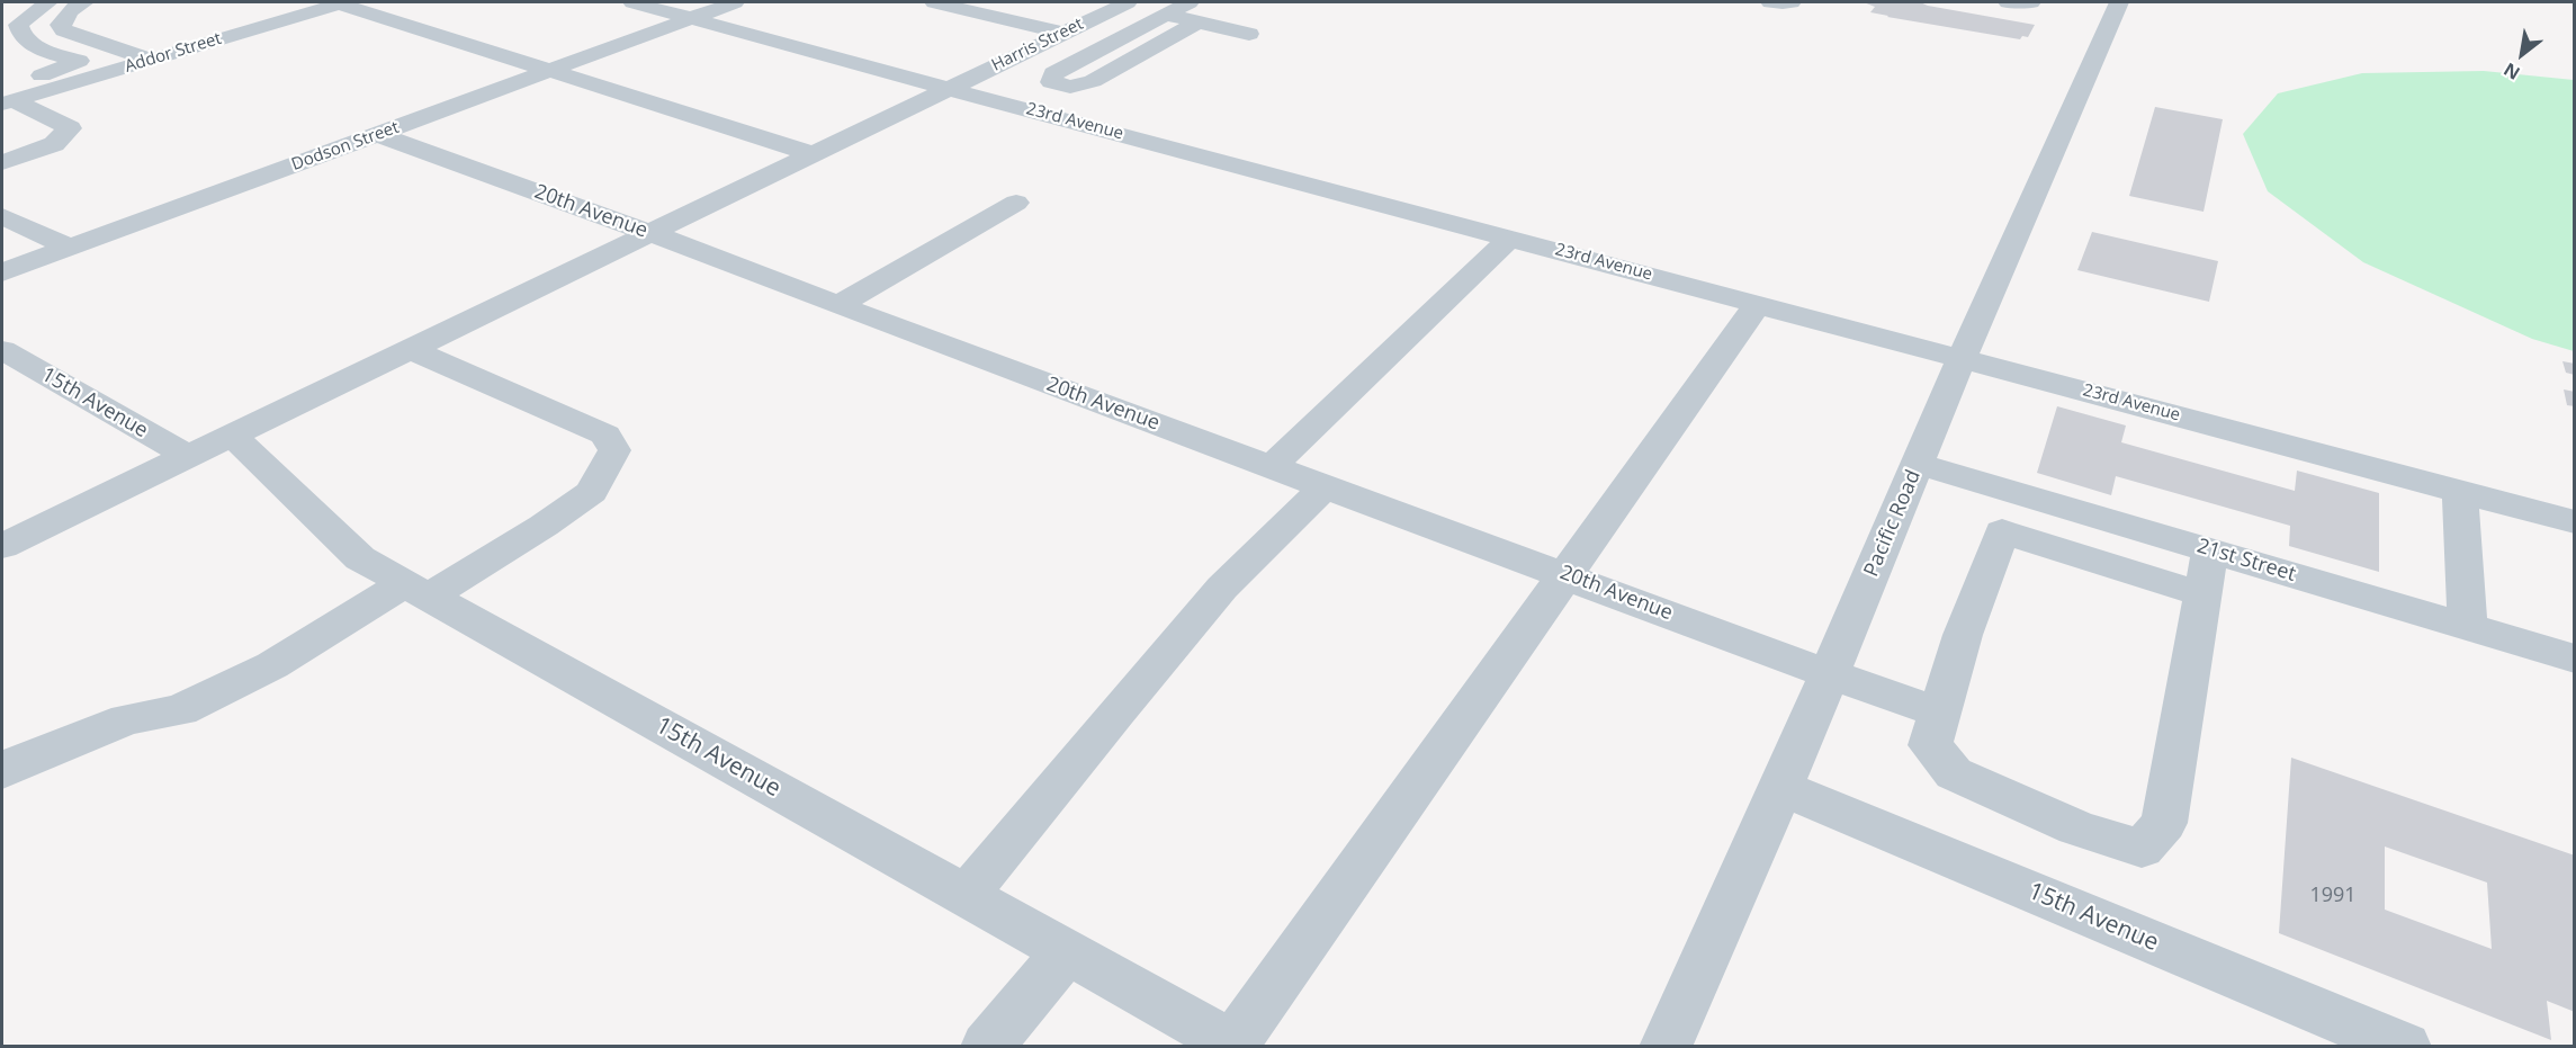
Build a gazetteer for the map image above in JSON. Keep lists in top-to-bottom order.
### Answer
{
  "streets": {
    "street": [
      "Harris Street",
      "Addor Street",
      "23rd Avenue",
      "Dodson Street",
      "20th Avenue",
      "15th Avenue",
      "Pacific Road",
      "21st Street"
    ]
  },
  "crossings": [
    ["Harris Street", "23rd Avenue"],
    ["Harris Street", "20th Avenue"],
    ["Harris Street", "15th Avenue"],
    ["23rd Avenue", "Dodson Street"],
    ["23rd Avenue", "Pacific Road"],
    ["Dodson Street", "20th Avenue"],
    ["20th Avenue", "Pacific Road"],
    ["15th Avenue", "Pacific Road"],
    ["Pacific Road", "21st Street"]
  ],
  "house_numbers": ["1991"],
  "north": "bottom left"
}
